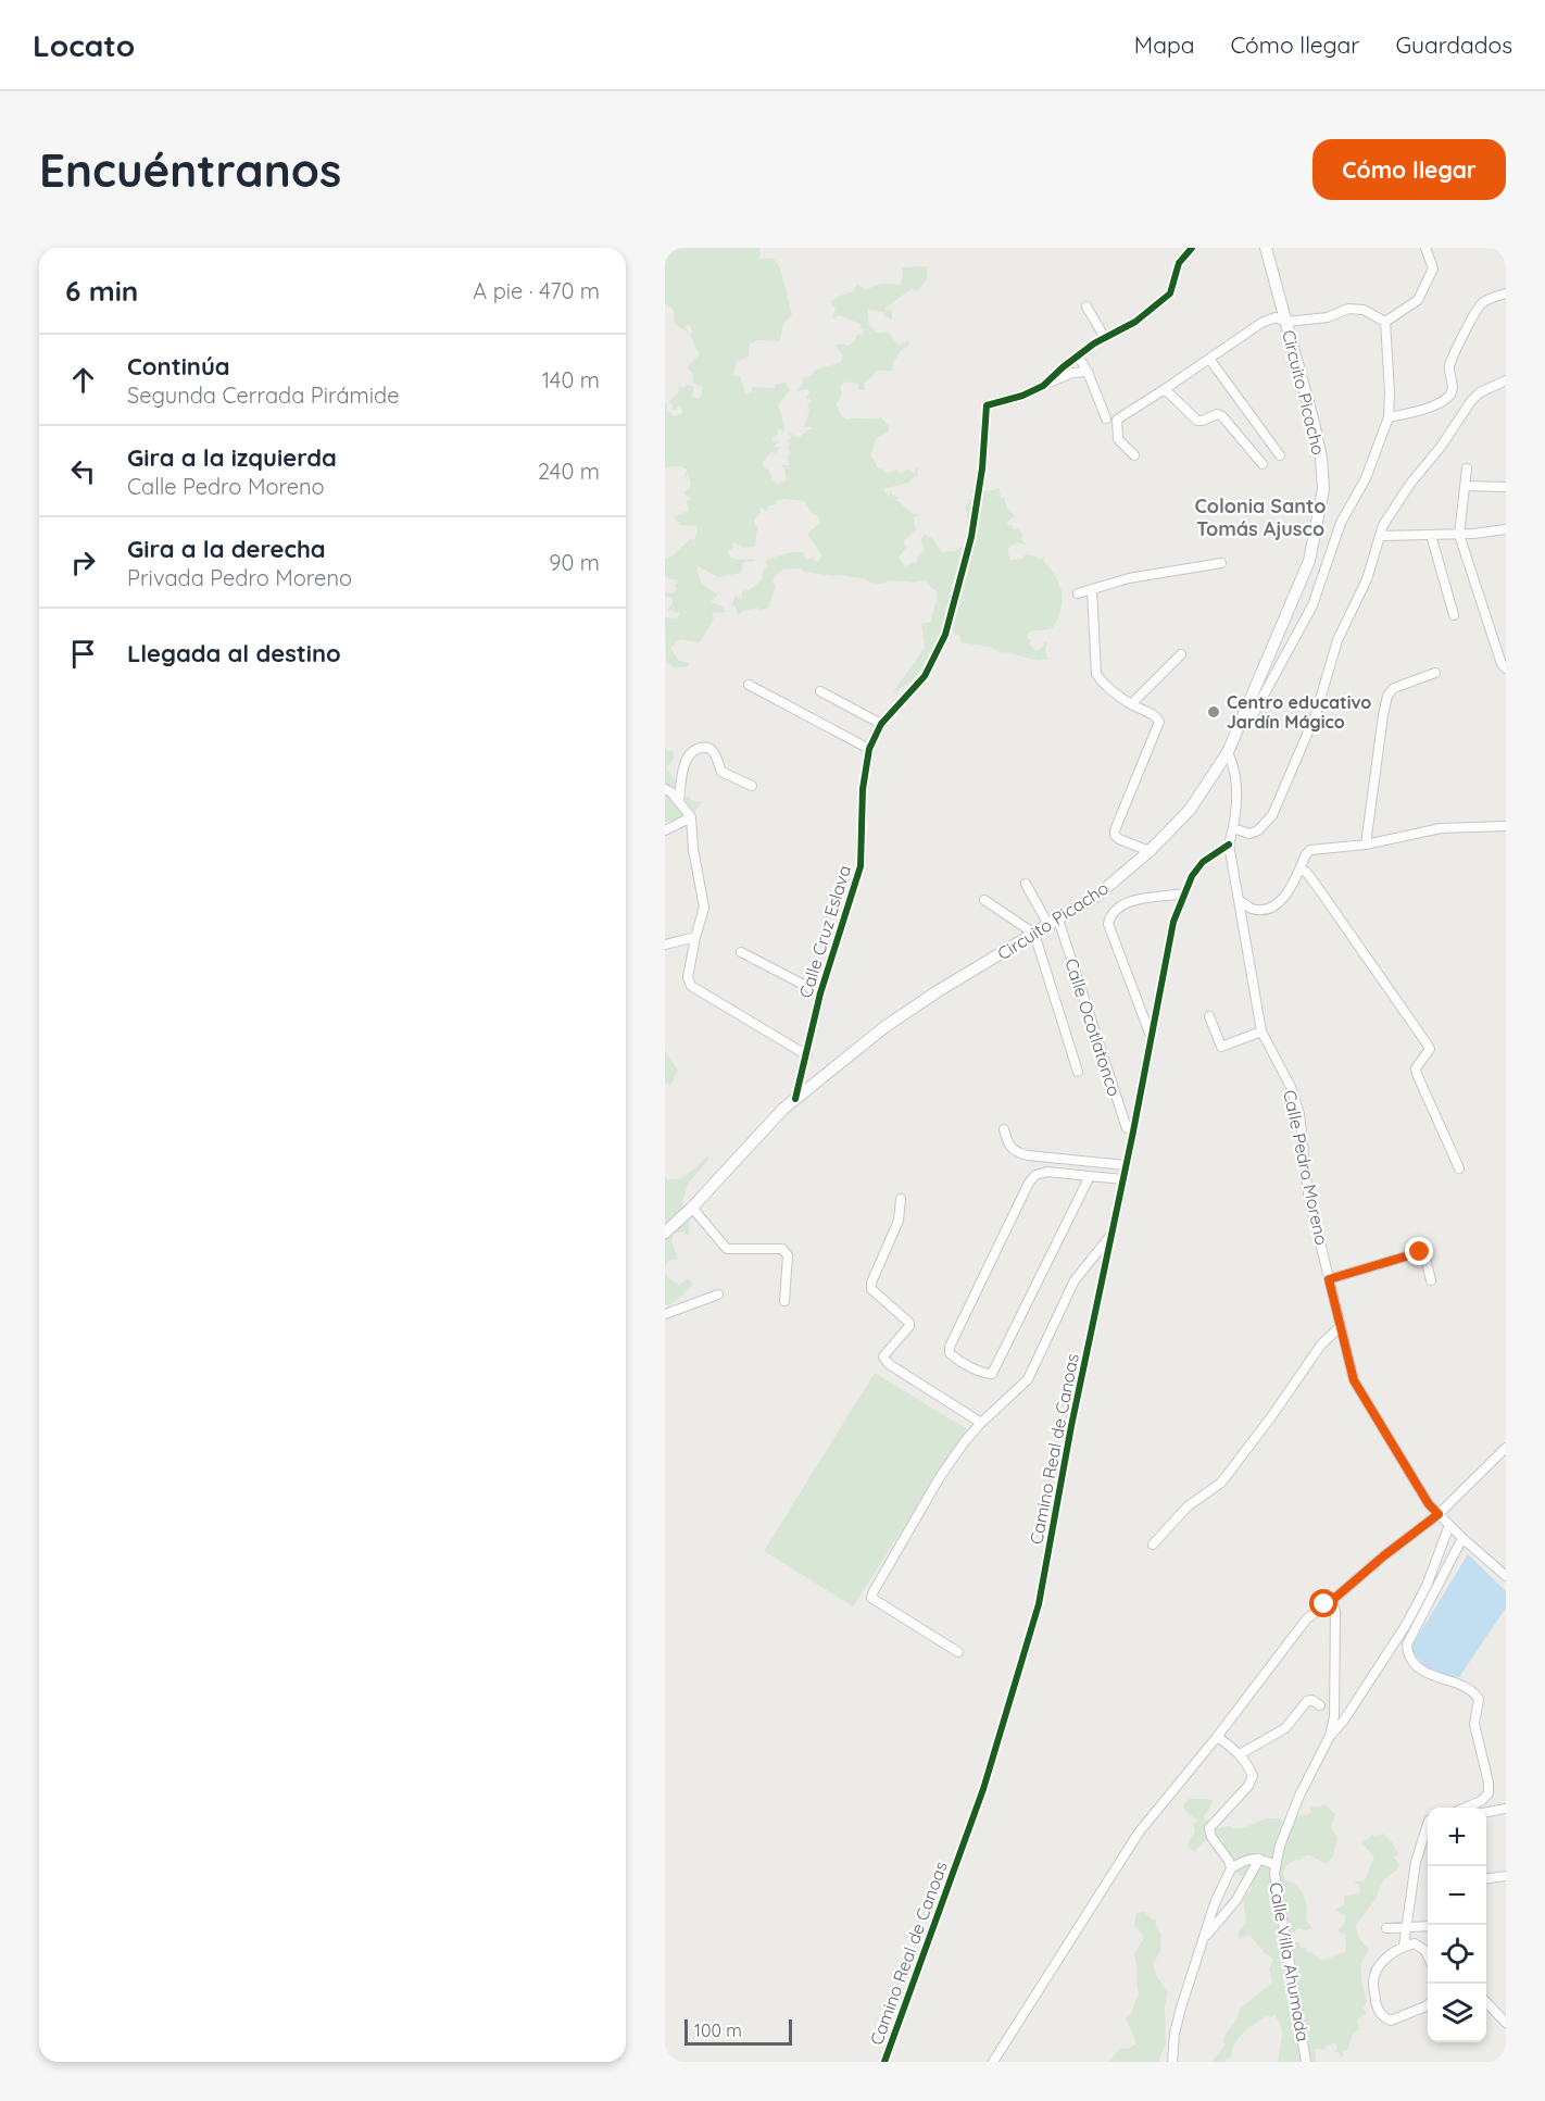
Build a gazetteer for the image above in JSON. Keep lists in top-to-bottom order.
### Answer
{
  "streets": {
    "main road": ["Circuito Picacho"],
    "street": [
      "Calle Cruz Eslava",
      "Calle Ocotlatonco",
      "Calle Pedro Moreno",
      "Camino Real de Canoas",
      "Calle Villa Ahumada"
    ]
  },
  "crossings": [
    ["Circuito Picacho", "Calle Cruz Eslava"],
    ["Circuito Picacho", "Calle Ocotlatonco"],
    ["Circuito Picacho", "Calle Pedro Moreno"],
    ["Calle Ocotlatonco", "Camino Real de Canoas"],
    ["Calle Pedro Moreno", "Camino Real de Canoas"]
  ],
  "districts": ["Colonia Santo Tomás Ajusco"],
  "places": ["Centro educativo Jardín Mágico"],
  "scale_bar": "100 m",
  "page": {
    "header": "Locato",
    "nav": ["Mapa", "Cómo llegar", "Guardados"],
    "buttons": "Cómo llegar",
    "title": "Encuéntranos",
    "heading": ["6 min", "A pie · 470 m"],
    "list": [
      ["Continúa", "Segunda Cerrada Pirámide", "140 m"],
      ["Gira a la izquierda", "Calle Pedro Moreno", "240 m"],
      ["Gira a la derecha", "Privada Pedro Moreno", "90 m"],
      "Llegada al destino"
    ],
    "map_buttons": ["+", "−"],
    "scale": "100 m"
  }
}
